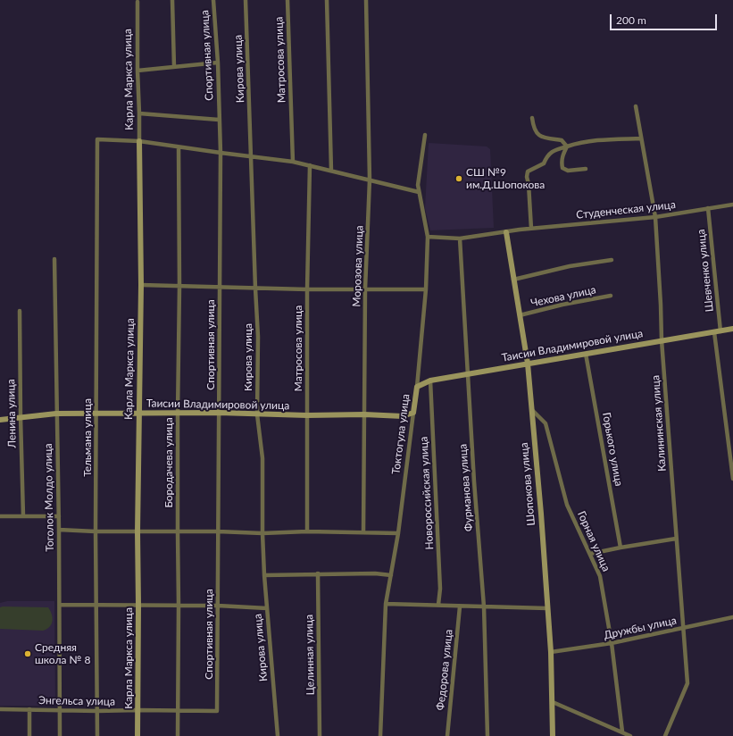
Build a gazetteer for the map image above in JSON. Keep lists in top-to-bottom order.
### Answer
{
  "streets": {
    "street": [
      "Спортивная улица",
      "Матросова улица",
      "Кирова улица",
      "Карла Маркса улица",
      "Студенческая улица",
      "Морозова улица",
      "Шевченко улица",
      "Чехова улица",
      "Таисии Владимировой улица",
      "Ленина улица",
      "Калининская улица",
      "Токтогула улица",
      "Тельмана улица",
      "Горького улица",
      "Бородачева улица",
      "Шопокова улица",
      "Фурманова улица",
      "Новороссийская улица",
      "Тоголок Молдо улица",
      "Горная улица",
      "Дружбы улица",
      "Целинная улица",
      "Федорова улица",
      "Энгельса улица"
    ]
  },
  "crossings": [
    ["Спортивная улица", "Таисии Владимировой улица"],
    ["Спортивная улица", "Энгельса улица"],
    ["Матросова улица", "Таисии Владимировой улица"],
    ["Кирова улица", "Таисии Владимировой улица"],
    ["Карла Маркса улица", "Таисии Владимировой улица"],
    ["Карла Маркса улица", "Тельмана улица"],
    ["Карла Маркса улица", "Энгельса улица"],
    ["Студенческая улица", "Шевченко улица"],
    ["Студенческая улица", "Калининская улица"],
    ["Студенческая улица", "Шопокова улица"],
    ["Морозова улица", "Таисии Владимировой улица"],
    ["Шевченко улица", "Таисии Владимировой улица"],
    ["Чехова улица", "Шопокова улица"],
    ["Таисии Владимировой улица", "Ленина улица"],
    ["Таисии Владимировой улица", "Калининская улица"],
    ["Таисии Владимировой улица", "Токтогула улица"],
    ["Таисии Владимировой улица", "Тельмана улица"],
    ["Таисии Владимировой улица", "Горького улица"],
    ["Таисии Владимировой улица", "Бородачева улица"],
    ["Таисии Владимировой улица", "Шопокова улица"],
    ["Таисии Владимировой улица", "Фурманова улица"],
    ["Таисии Владимировой улица", "Новороссийская улица"],
    ["Таисии Владимировой улица", "Тоголок Молдо улица"],
    ["Калининская улица", "Дружбы улица"],
    ["Тельмана улица", "Энгельса улица"],
    ["Бородачева улица", "Энгельса улица"],
    ["Шопокова улица", "Горная улица"],
    ["Шопокова улица", "Дружбы улица"],
    ["Тоголок Молдо улица", "Энгельса улица"],
    ["Горная улица", "Дружбы улица"]
  ],
  "places": ["СШ №9 им.Д.Шопокова", "Средняя школа № 8"],
  "scale_bar": "200 m"
}
